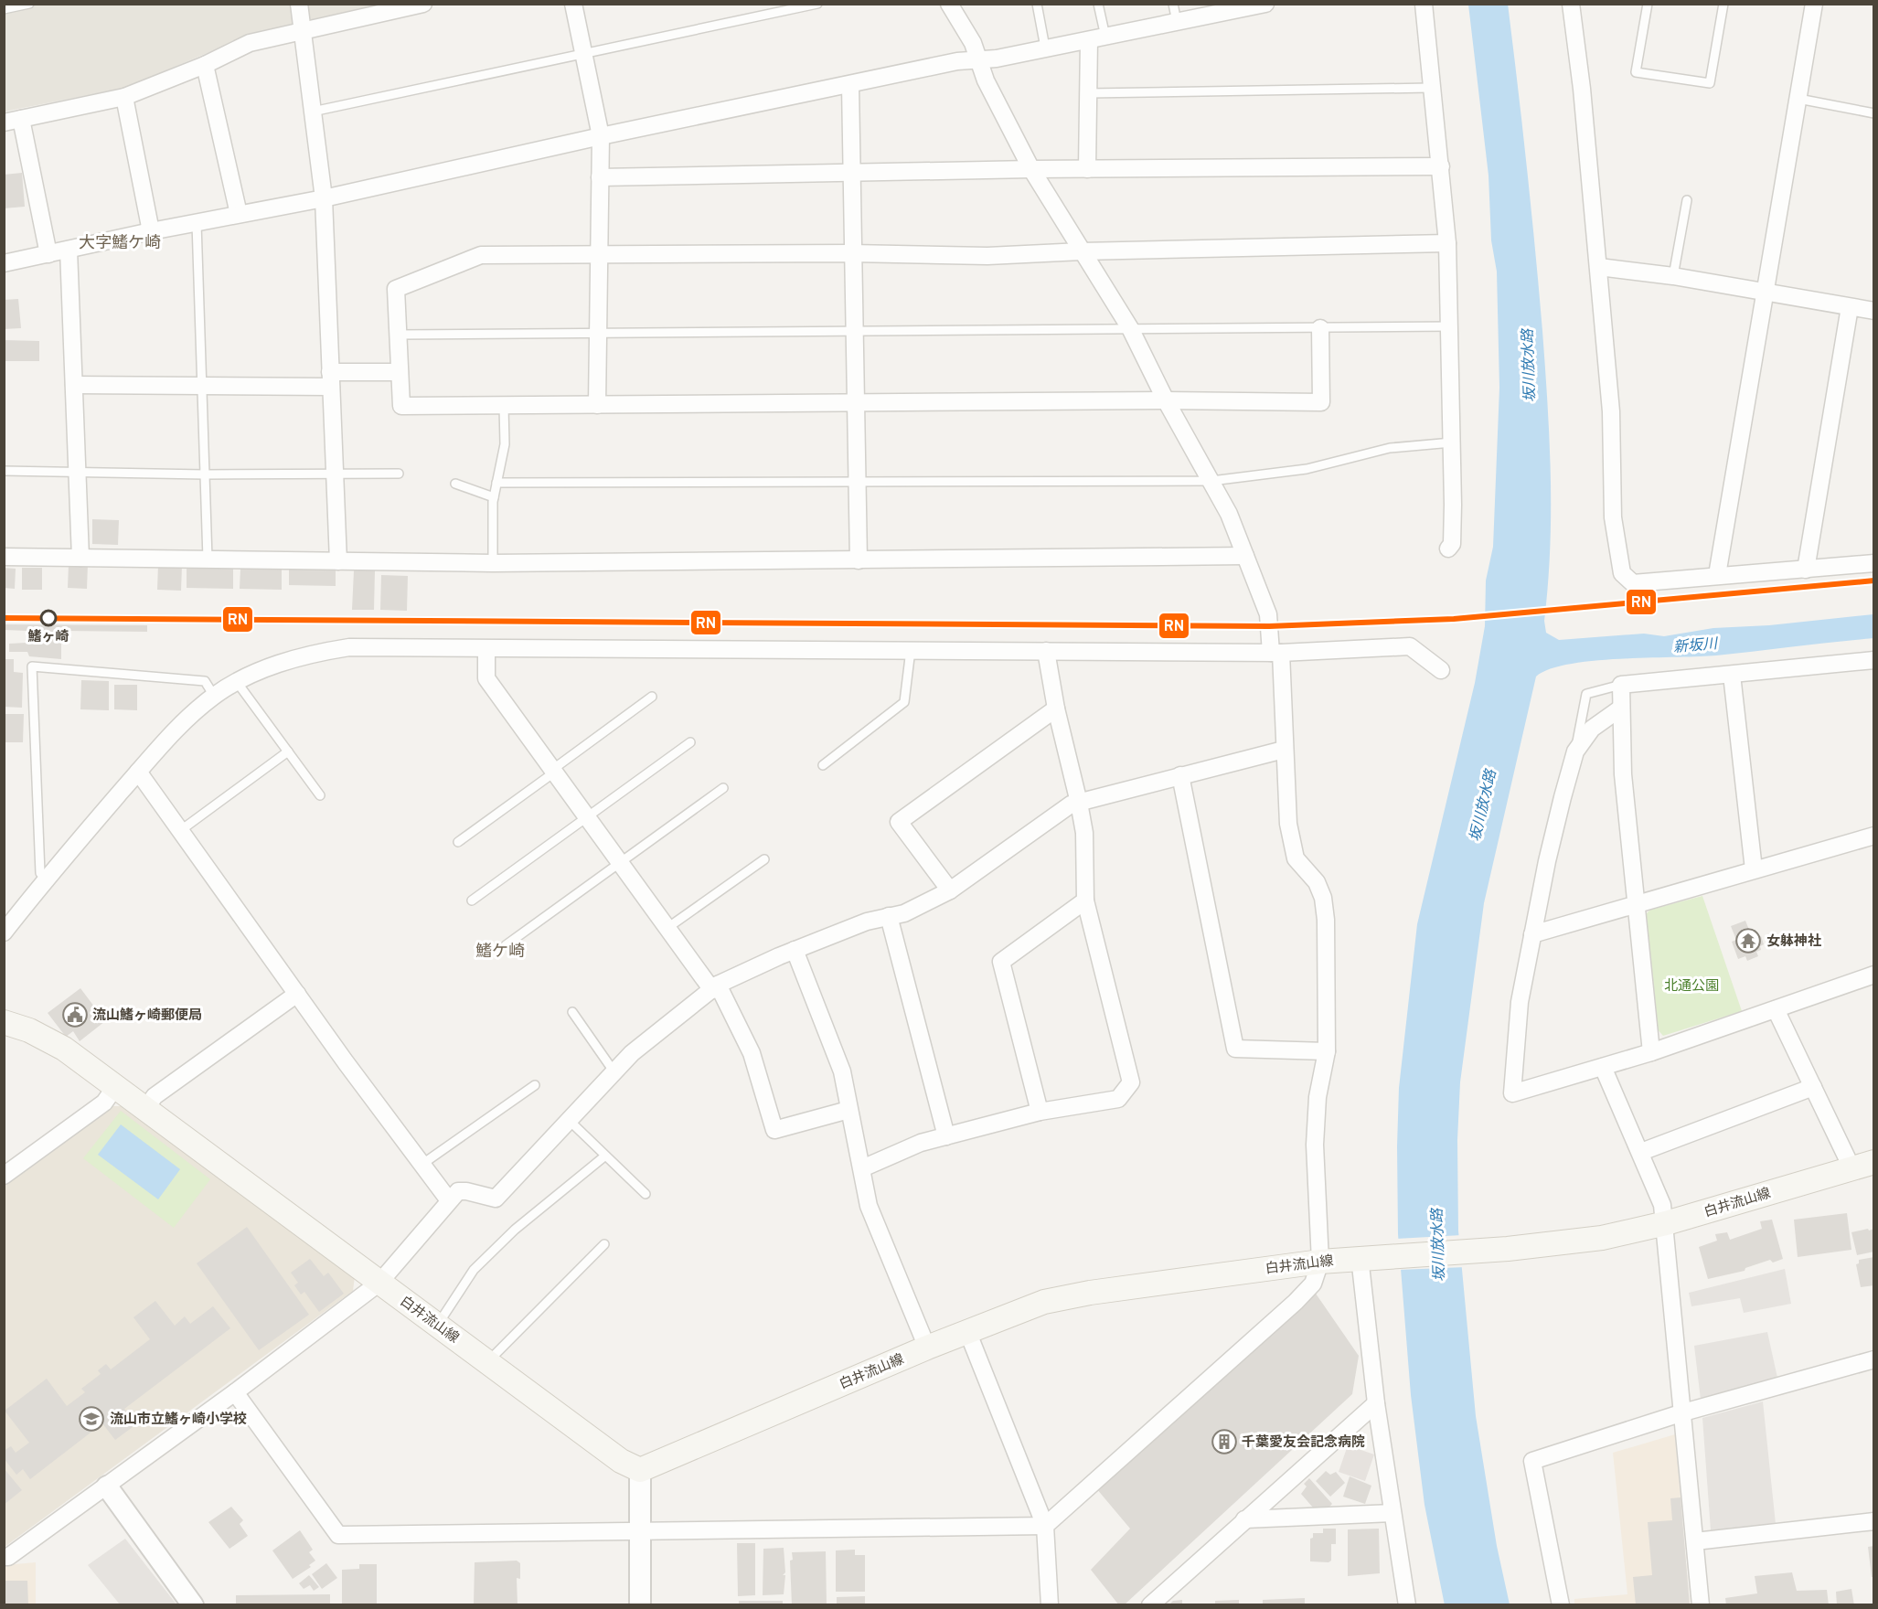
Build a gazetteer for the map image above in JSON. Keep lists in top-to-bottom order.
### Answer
{
  "streets": {
    "main road": ["白井流山線"]
  },
  "districts": ["大字鰭ケ崎", "鰭ケ崎"],
  "water": ["坂川放水路", "新坂川"],
  "parks": ["北通公園"],
  "places": {
    "other": ["鰭ヶ崎"],
    "temple": ["女躰神社"],
    "public building": ["流山鰭ヶ崎郵便局"],
    "school or university": ["流山市立鰭ヶ崎小学校"],
    "building": ["千葉愛友会記念病院"]
  },
  "lines": ["transit line RN"]
}
